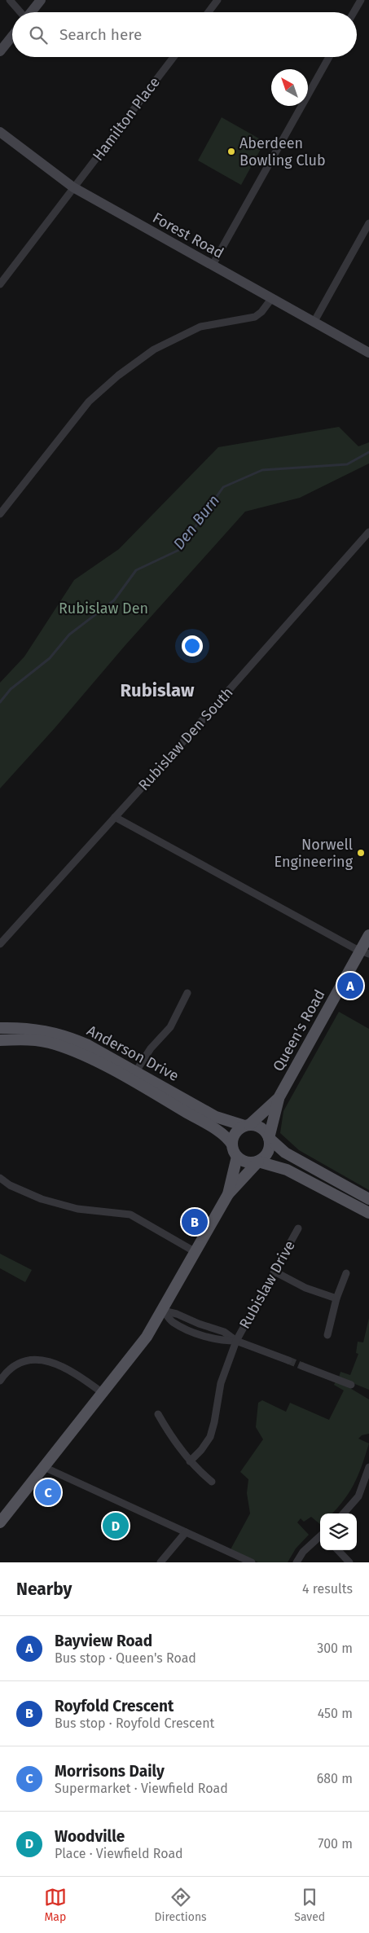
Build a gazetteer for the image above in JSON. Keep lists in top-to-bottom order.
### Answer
{
  "streets": {
    "main road": ["Queen's Road", "Anderson Drive"],
    "street": [
      "Hamilton Place",
      "Forest Road",
      "Rubislaw Den South",
      "Rubislaw Drive"
    ]
  },
  "crossings": [
    ["Hamilton Place", "Forest Road"],
    ["Queen's Road", "Anderson Drive"]
  ],
  "districts": ["Rubislaw"],
  "water": ["Den Burn"],
  "parks": ["Rubislaw Den"],
  "places": ["Aberdeen Bowling Club", "Norwell Engineering"],
  "north": "top left",
  "page": {
    "search": "Search here",
    "pins": [
      "A",
      "B",
      "C",
      "D"
    ],
    "heading": ["Nearby", "4 results"],
    "list": [
      {
        "mark": "A",
        "name": "Bayview Road",
        "note": "Bus stop · Queen's Road",
        "value": "300 m"
      },
      {
        "mark": "B",
        "name": "Royfold Crescent",
        "note": "Bus stop · Royfold Crescent",
        "value": "450 m"
      },
      {
        "mark": "C",
        "name": "Morrisons Daily",
        "note": "Supermarket · Viewfield Road",
        "value": "680 m"
      },
      {
        "mark": "D",
        "name": "Woodville",
        "note": "Place · Viewfield Road",
        "value": "700 m"
      }
    ],
    "nav": ["Map", "Directions", "Saved"]
  }
}
